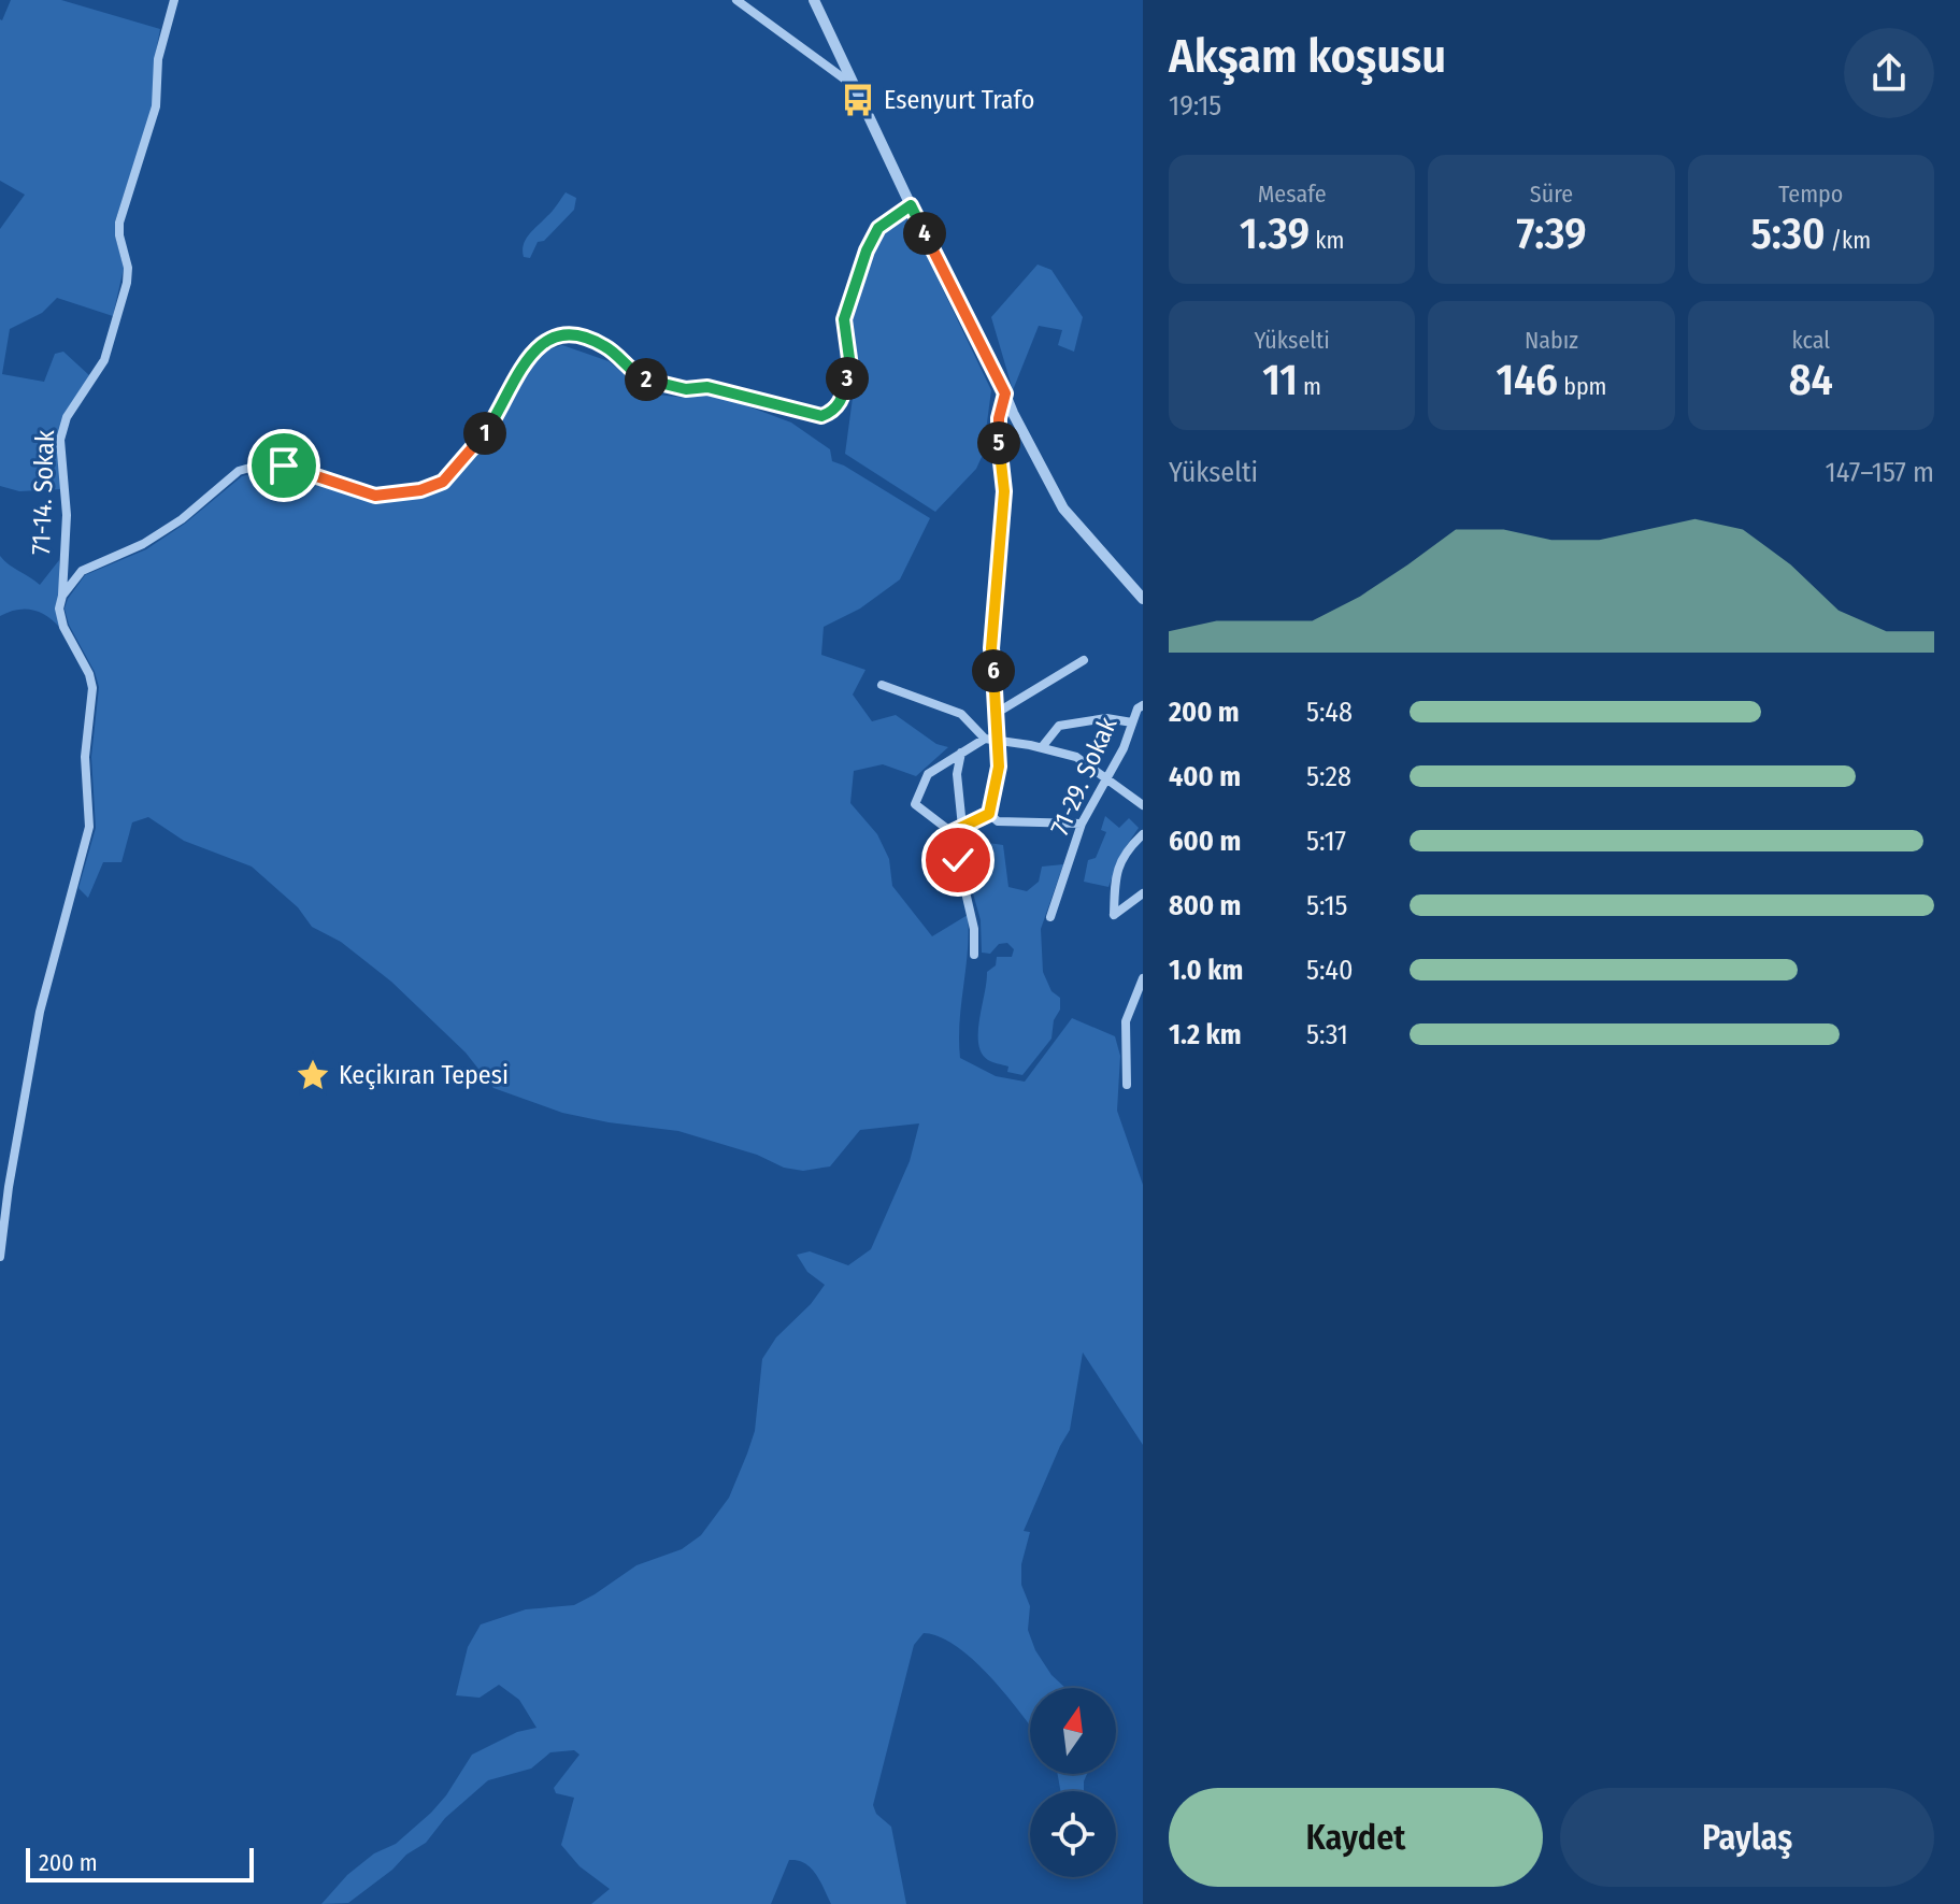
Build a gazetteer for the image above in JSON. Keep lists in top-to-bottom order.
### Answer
{
  "streets": {
    "street": ["71-14. Sokak", "71-29. Sokak"]
  },
  "places": {
    "bus stop": ["Esenyurt Trafo"],
    "place": ["Keçikıran Tepesi"]
  },
  "scale_bar": "200 m",
  "north": "top",
  "page": {
    "heading": ["Akşam koşusu", "19:15"],
    "stats": [
      ["Mesafe", "1.39 km"],
      ["Süre", "7:39"],
      ["Tempo", "5:30 /km"],
      ["Yükselti", "11 m"],
      ["Nabız", "146 bpm"],
      ["kcal", "84"]
    ],
    "pins": [
      "4",
      "3",
      "2",
      "1",
      "5",
      "6"
    ],
    "chart": ["Yükselti", "147–157 m"],
    "list": [
      {
        "name": "200 m",
        "note": "5:48"
      },
      {
        "name": "400 m",
        "note": "5:28"
      },
      {
        "name": "600 m",
        "note": "5:17"
      },
      {
        "name": "800 m",
        "note": "5:15"
      },
      {
        "name": "1.0 km",
        "note": "5:40"
      },
      {
        "name": "1.2 km",
        "note": "5:31"
      }
    ],
    "buttons": ["Kaydet", "Paylaş"],
    "scale": "200 m"
  }
}
